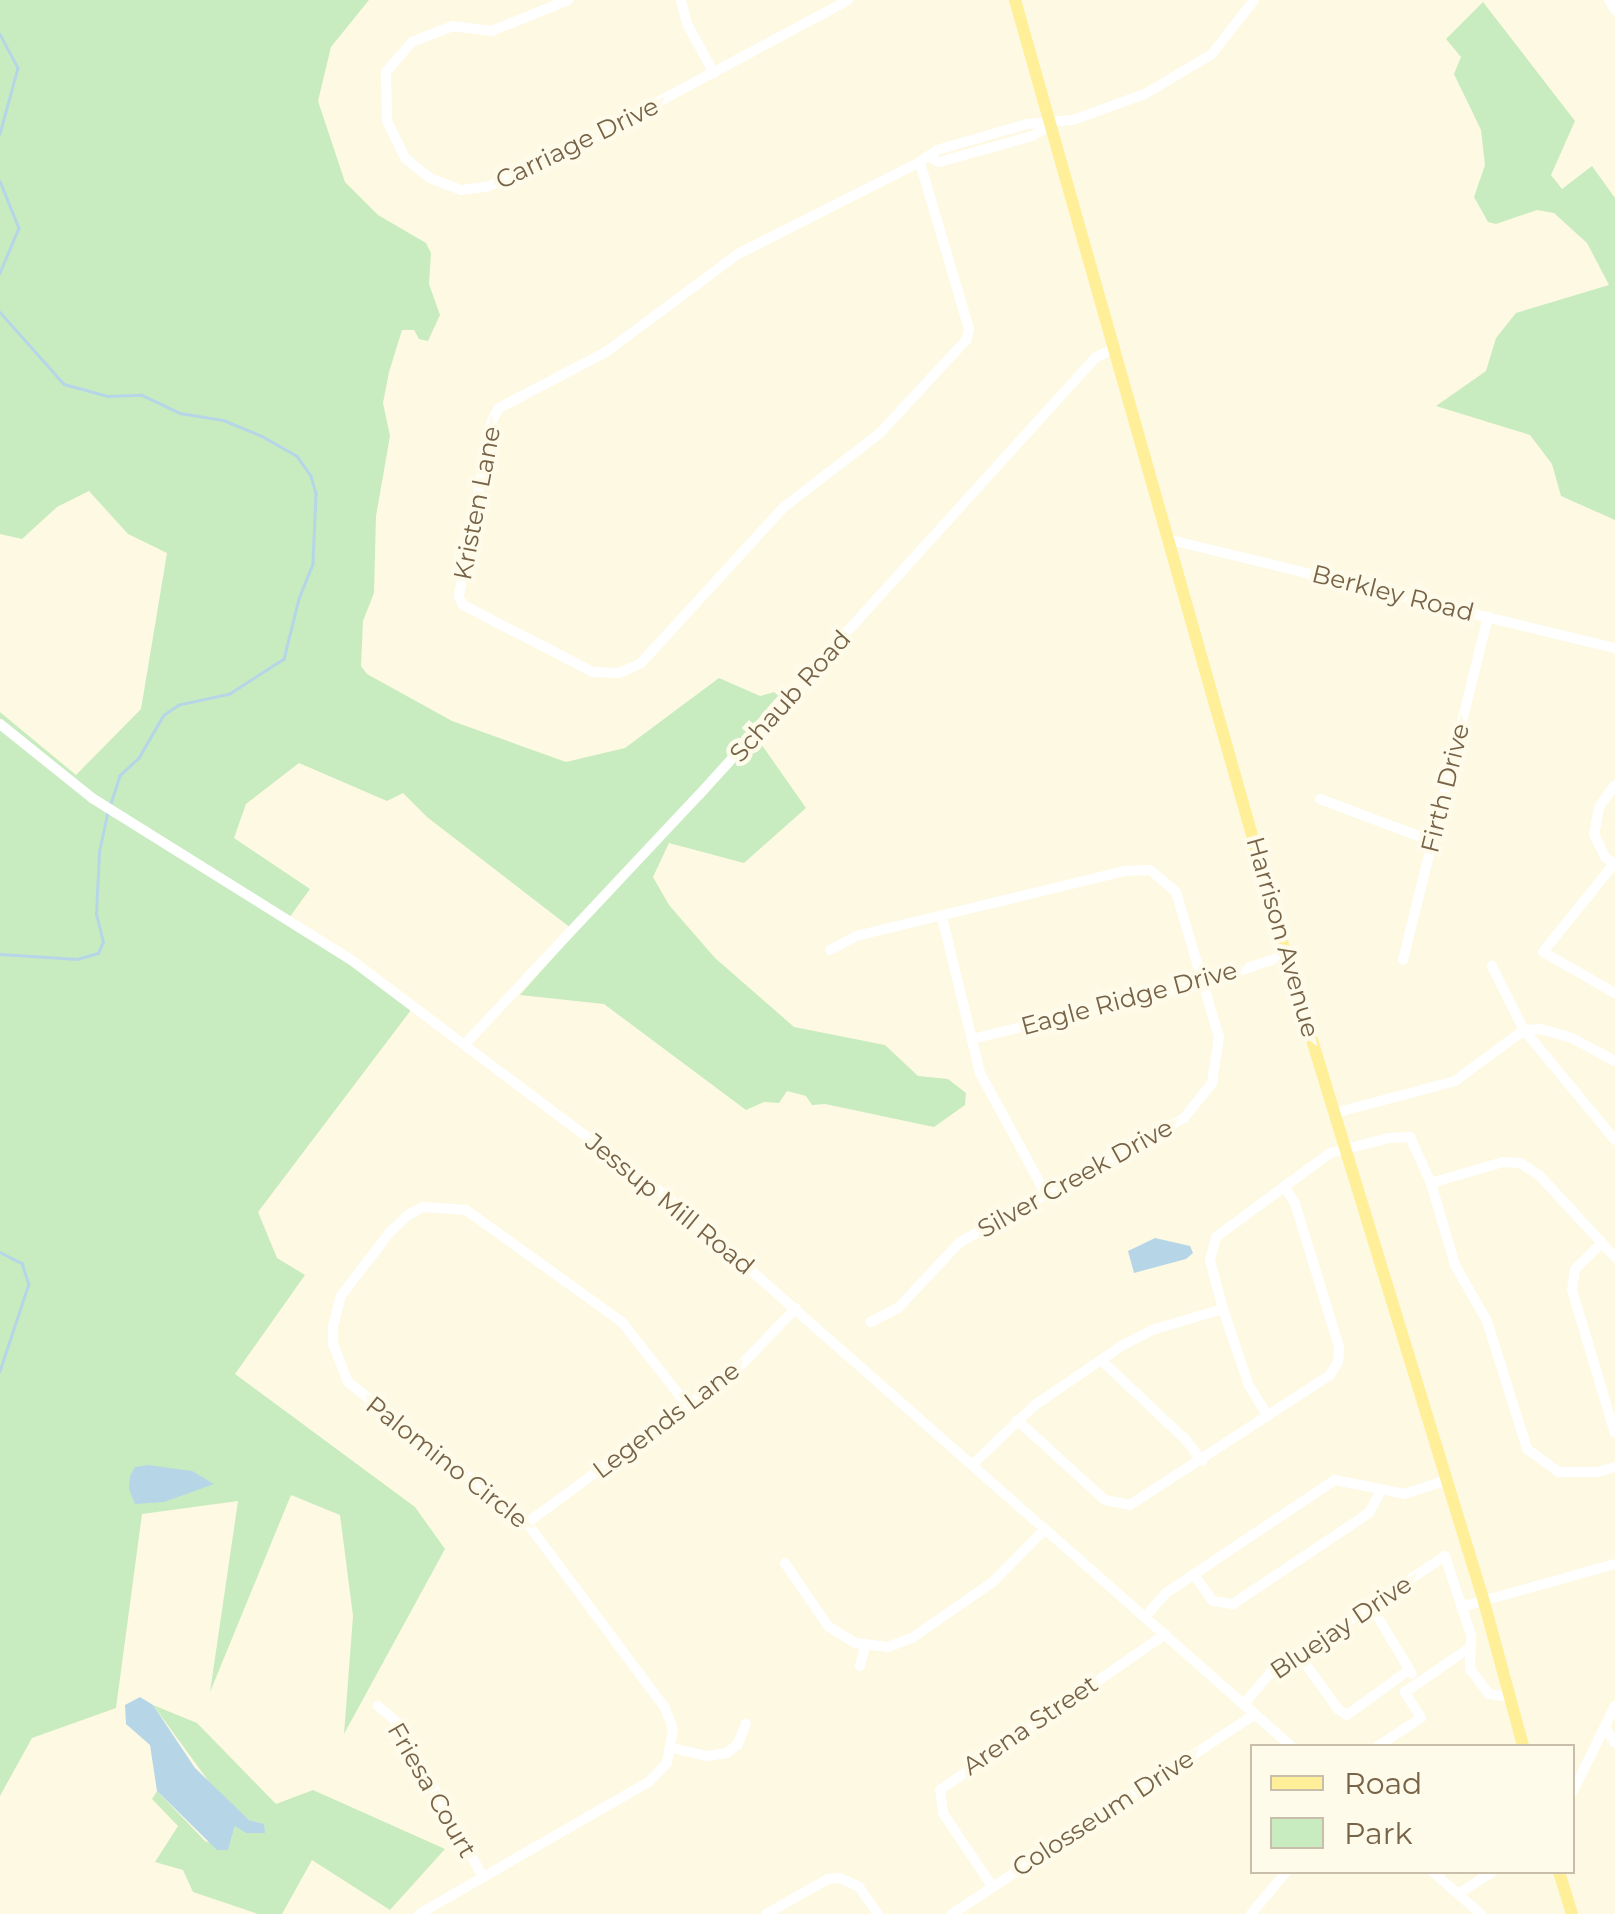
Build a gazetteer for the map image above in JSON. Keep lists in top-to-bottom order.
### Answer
{
  "streets": {
    "main road": ["Harrison Avenue"],
    "street": [
      "Carriage Drive",
      "Kristen Lane",
      "Berkley Road",
      "Schaub Road",
      "Firth Drive",
      "Eagle Ridge Drive",
      "Silver Creek Drive",
      "Jessup Mill Road",
      "Legends Lane",
      "Palomino Circle",
      "Bluejay Drive",
      "Arena Street",
      "Friesa Court",
      "Colosseum Drive"
    ]
  },
  "crossings": [
    ["Kristen Lane", "Harrison Avenue"],
    ["Berkley Road", "Firth Drive"],
    ["Berkley Road", "Harrison Avenue"],
    ["Schaub Road", "Harrison Avenue"],
    ["Schaub Road", "Jessup Mill Road"],
    ["Harrison Avenue", "Eagle Ridge Drive"],
    ["Eagle Ridge Drive", "Silver Creek Drive"],
    ["Jessup Mill Road", "Legends Lane"],
    ["Jessup Mill Road", "Bluejay Drive"],
    ["Jessup Mill Road", "Arena Street"],
    ["Jessup Mill Road", "Colosseum Drive"],
    ["Legends Lane", "Palomino Circle"],
    ["Arena Street", "Colosseum Drive"]
  ],
  "legend": ["Road", "Park"]
}
